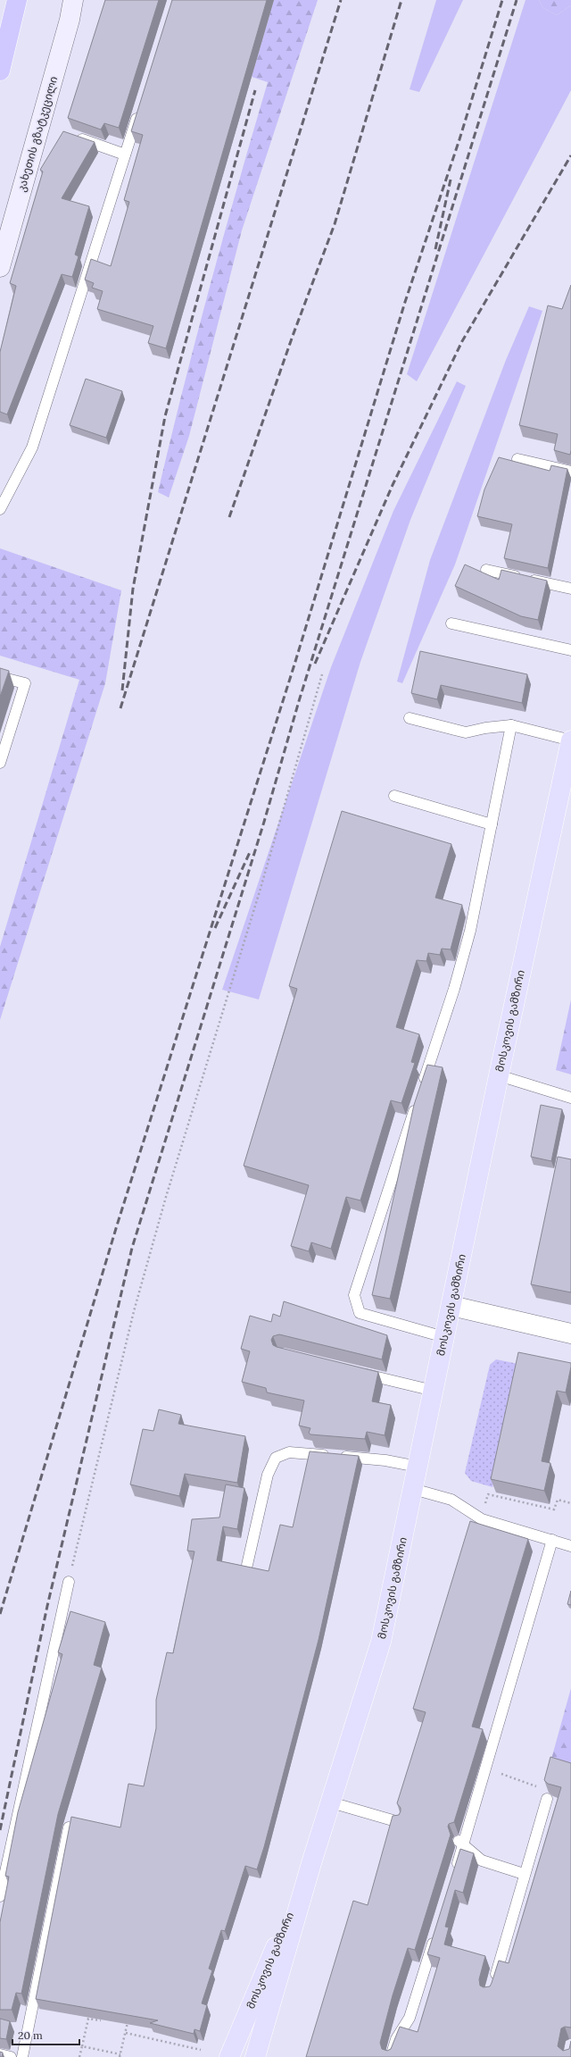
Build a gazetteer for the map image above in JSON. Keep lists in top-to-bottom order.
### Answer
{
  "streets": {
    "main road": ["მოსკოვის გამზირი"],
    "street": ["კახეთის გზატკეცილი"]
  },
  "scale_bar": "20 m"
}
